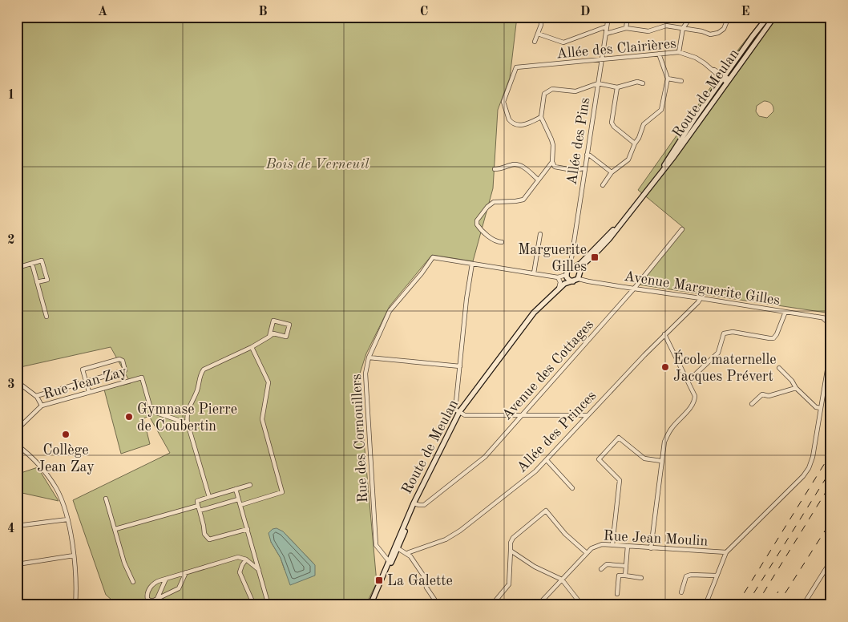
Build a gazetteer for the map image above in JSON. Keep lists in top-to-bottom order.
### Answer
{
  "streets": {
    "main road": ["Route de Meulan"],
    "street": [
      "Allée des Clairières",
      "Allée des Pins",
      "Avenue Marguerite Gilles",
      "Avenue des Cottages",
      "Rue Jean Zay",
      "Allée des Princes",
      "Rue des Cornouillers",
      "Rue Jean Moulin"
    ]
  },
  "crossings": [
    ["Allée des Clairières", "Route de Meulan"],
    ["Allée des Clairières", "Allée des Pins"],
    ["Route de Meulan", "Allée des Pins"],
    ["Route de Meulan", "Avenue Marguerite Gilles"],
    ["Route de Meulan", "Avenue des Cottages"],
    ["Route de Meulan", "Rue des Cornouillers"],
    ["Allée des Pins", "Avenue Marguerite Gilles"],
    ["Avenue Marguerite Gilles", "Avenue des Cottages"],
    ["Avenue Marguerite Gilles", "Allée des Princes"]
  ],
  "parks": ["Bois de Verneuil"],
  "places": {
    "transit": ["Marguerite Gilles", "La Galette"],
    "other": ["École maternelle Jacques Prévert", "Gymnase Pierre de Coubertin", "Collège Jean Zay"]
  },
  "grid": {
    "columns": [
      "A",
      "B",
      "C",
      "D",
      "E"
    ],
    "rows": [
      "1",
      "2",
      "3",
      "4"
    ]
  }
}
